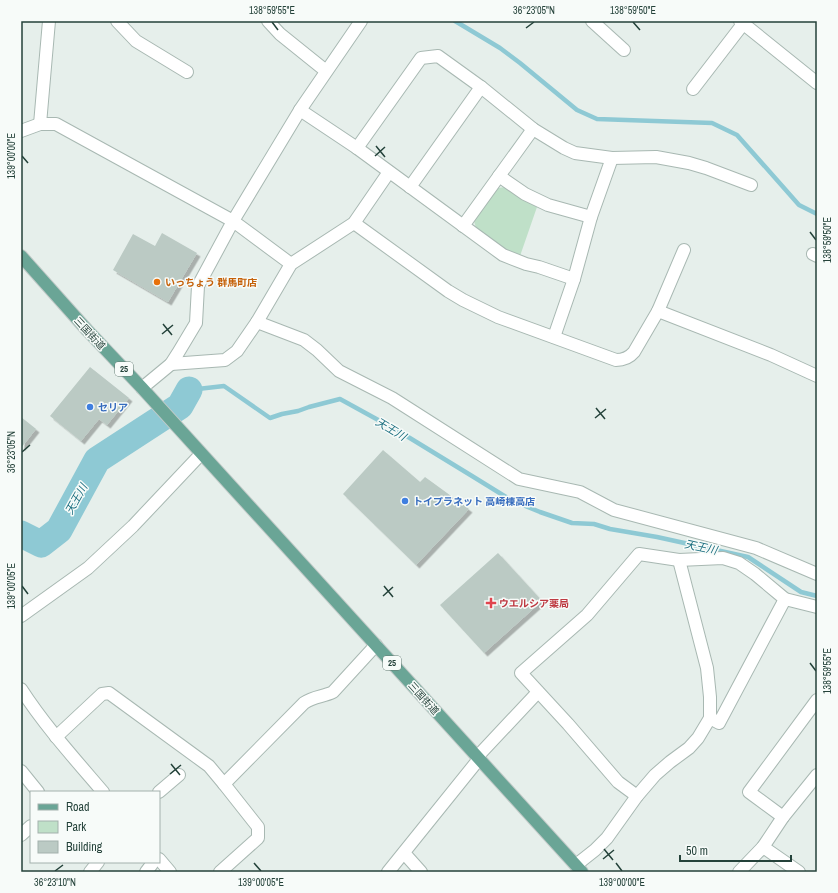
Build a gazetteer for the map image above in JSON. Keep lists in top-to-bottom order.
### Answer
{
  "streets": {
    "main road": ["三国街道", "25"]
  },
  "water": ["天王川"],
  "places": {
    "other": ["いっちょう 群馬町店", "セリア", "トイプラネット 高崎棟高店"],
    "health": ["ウエルシア薬局"]
  },
  "legend": ["Road", "Park", "Building"],
  "scale_bar": "50 m",
  "coordinates": [
    "138°59'55\"E",
    "36°23'05\"N",
    "138°59'50\"E",
    "139°00'00\"E",
    "139°00'05\"E",
    "36°23'10\"N"
  ]
}
